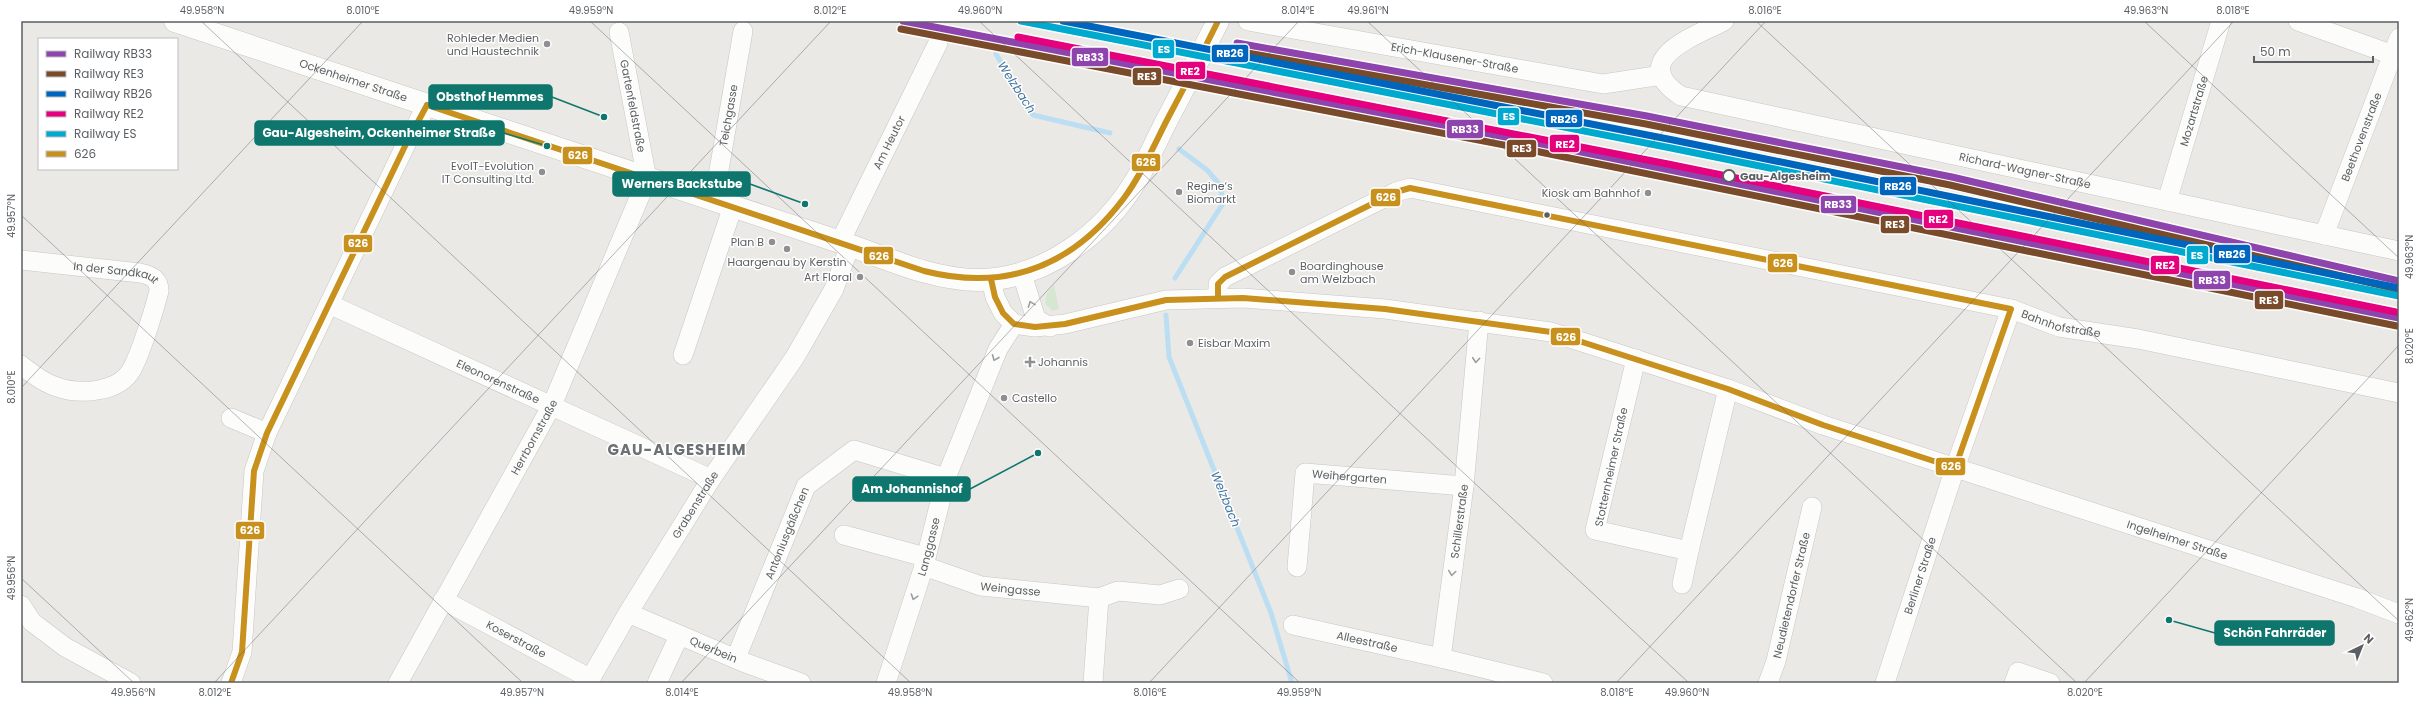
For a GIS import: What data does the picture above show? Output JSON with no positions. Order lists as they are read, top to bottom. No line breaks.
{"streets":{"main road":["Ockenheimer Straße"],"street":["Erich-Klausener-Straße","Gartenfeldstraße","Mozartstraße","Teichgasse","Beethovenstraße","Am Heutor","Richard-Wagner-Straße","In der Sandkaut","Bahnhofstraße","Eleonorenstraße","Herrbornstraße","Stotternheimer Straße","Weihergarten","Grabenstraße","Schillerstraße","Antoniusgäßchen","Ingelheimer Straße","Langgasse","Berliner Straße","Weingasse","Neudietendorfer Straße","Koserstraße","Alleestraße","Querbein"]},"crossings":[["Erich-Klausener-Straße","Richard-Wagner-Straße"],["Ockenheimer Straße","Gartenfeldstraße"],["Ockenheimer Straße","Teichgasse"],["Ockenheimer Straße","Am Heutor"],["Ockenheimer Straße","Herrbornstraße"],["Ockenheimer Straße","Grabenstraße"],["Gartenfeldstraße","Herrbornstraße"],["Mozartstraße","Richard-Wagner-Straße"],["Beethovenstraße","Richard-Wagner-Straße"],["Am Heutor","Grabenstraße"],["Bahnhofstraße","Ingelheimer Straße"],["Eleonorenstraße","Herrbornstraße"],["Eleonorenstraße","Grabenstraße"],["Herrbornstraße","Koserstraße"],["Stotternheimer Straße","Ingelheimer Straße"],["Weihergarten","Schillerstraße"],["Grabenstraße","Koserstraße"],["Grabenstraße","Querbein"],["Schillerstraße","Ingelheimer Straße"],["Schillerstraße","Alleestraße"],["Antoniusgäßchen","Langgasse"],["Antoniusgäßchen","Querbein"],["Ingelheimer Straße","Berliner Straße"],["Langgasse","Weingasse"]],"one_way":["Schillerstraße","Langgasse"],"districts":["GAU-ALGESHEIM"],"water":["Welzbach"],"places":{"other":["Rohleder Medien und Haustechnik","Obsthof Hemmes","Gau-Algesheim, Ockenheimer Straße","EvoIT-Evolution IT Consulting Ltd.","Gau-Algesheim","Regine‘s Biomarkt","Kiosk am Bahnhof","Werners Backstube","Plan B","Haargenau by Kerstin","Boardinghouse am Welzbach","Art Floral","Eisbar Maxim","Castello","Am Johannishof","Schön Fahrräder"],"health":["Johannis"]},"lines":["rail line RB33","rail line RB26","rail line ES","transit line 626","rail line RE3","rail line RE2"],"legend":["Railway RB33","Railway RE3","Railway RB26","Railway RE2","Railway ES","626"],"scale_bar":"50 m","north":"top right","coordinates":["49.958°N","8.010°E","49.959°N","8.012°E","49.960°N","8.014°E","49.961°N","8.016°E","49.963°N","8.018°E","49.957°N","8.020°E","49.956°N","49.962°N"]}
